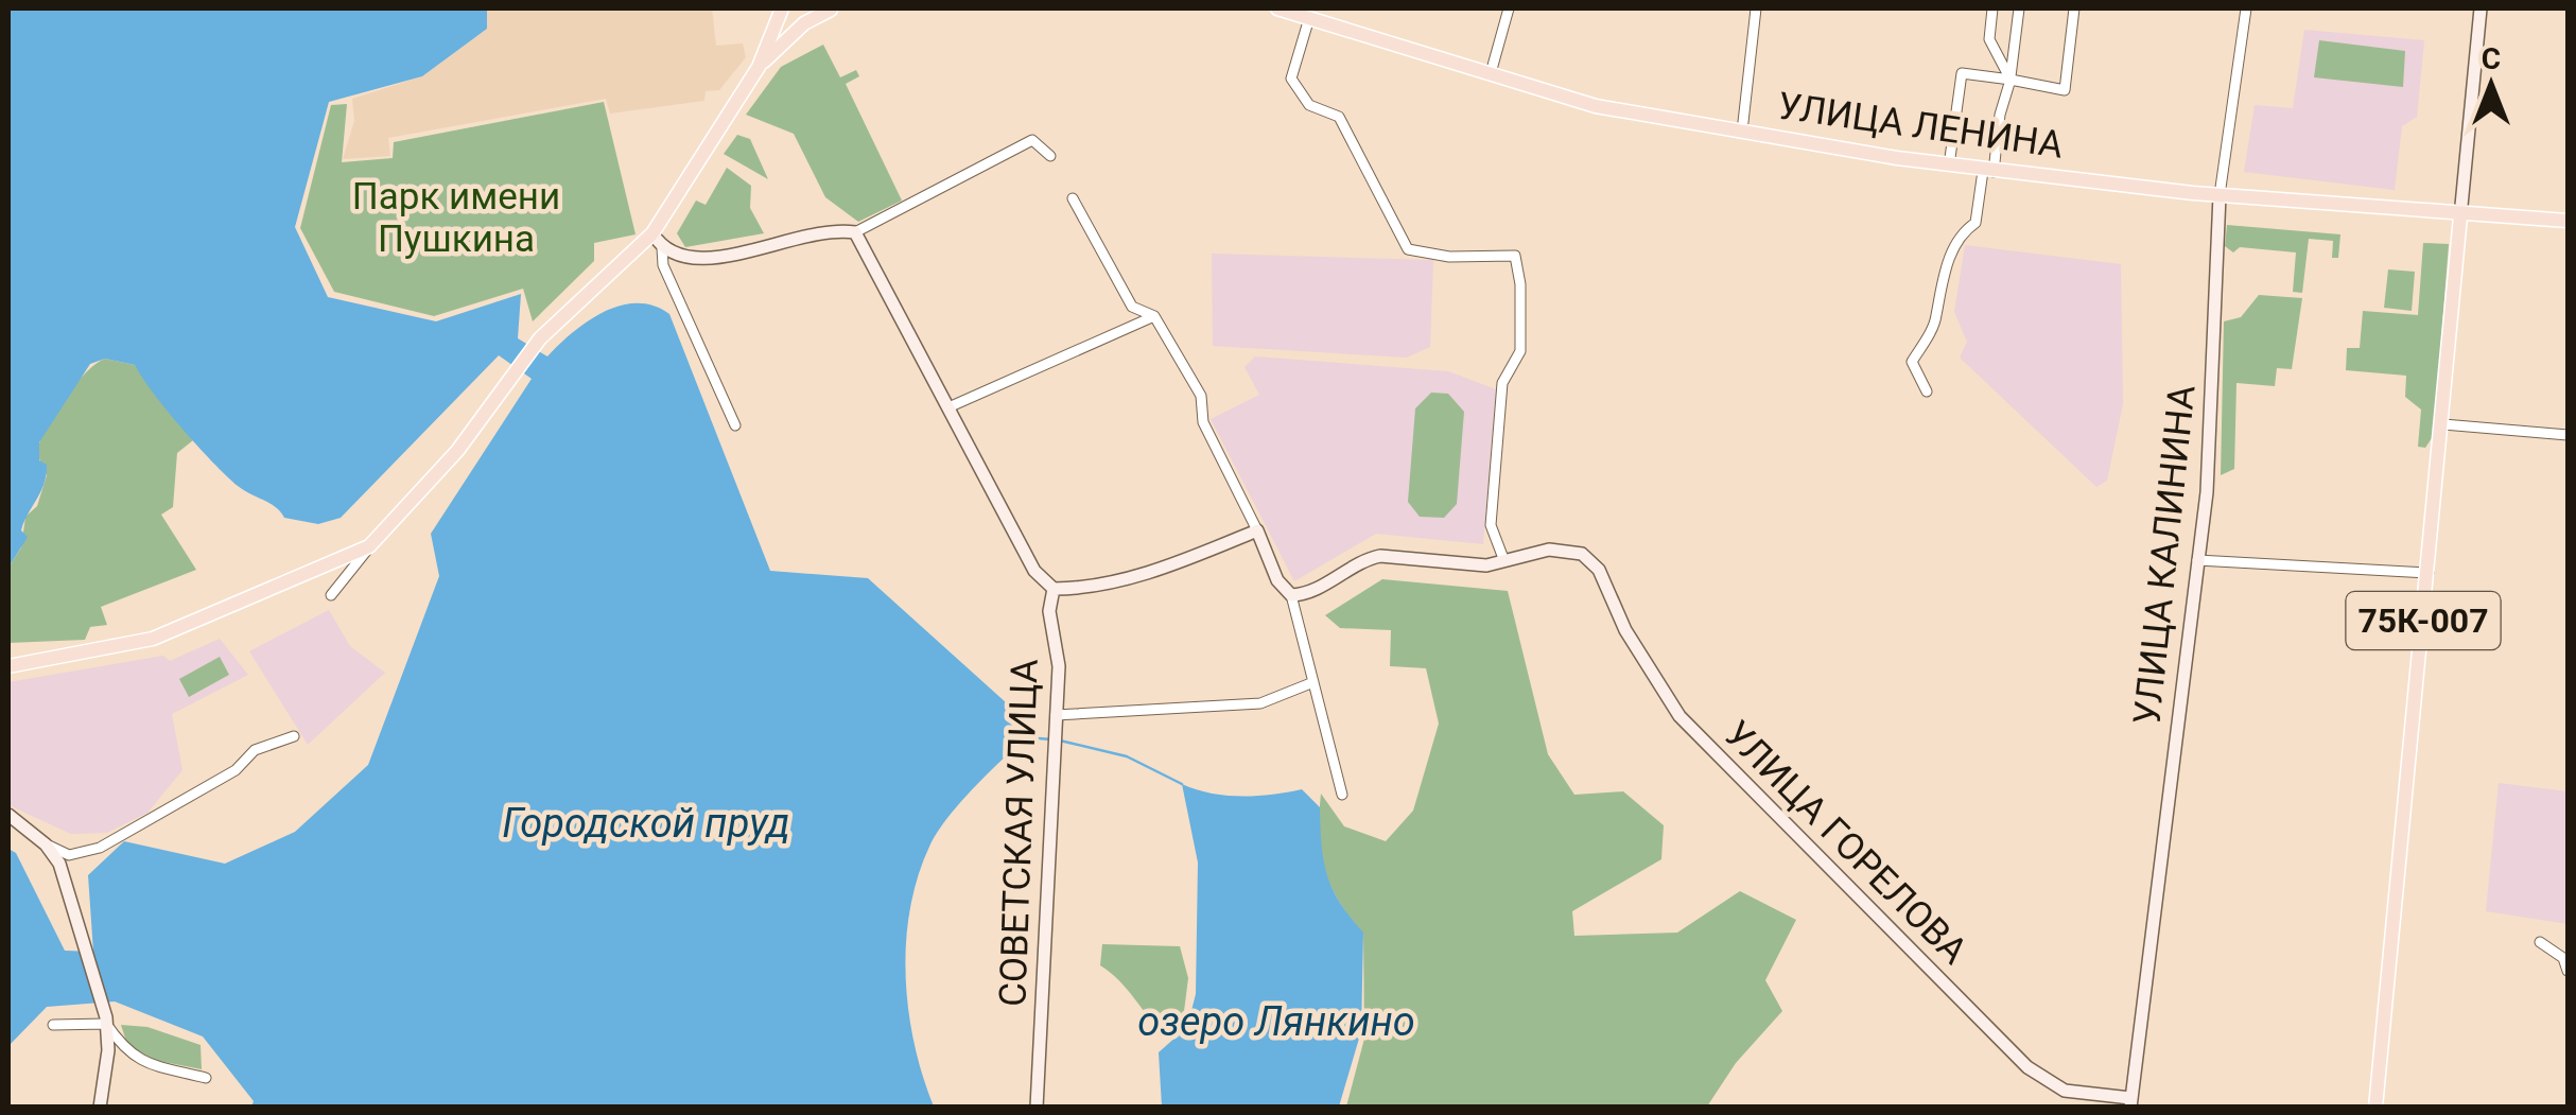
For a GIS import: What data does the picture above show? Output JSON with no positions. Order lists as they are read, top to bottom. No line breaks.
{"streets":{"main road":["УЛИЦА ЛЕНИНА","75К-007"],"street":["УЛИЦА КАЛИНИНА","СОВЕТСКАЯ УЛИЦА","УЛИЦА ГОРЕЛОВА"]},"crossings":[["УЛИЦА ЛЕНИНА","УЛИЦА КАЛИНИНА"],["УЛИЦА ЛЕНИНА","75К-007"],["УЛИЦА КАЛИНИНА","УЛИЦА ГОРЕЛОВА"]],"water":["Городской пруд","озеро Лянкино"],"parks":["Парк имени Пушкина"],"north":"top"}
